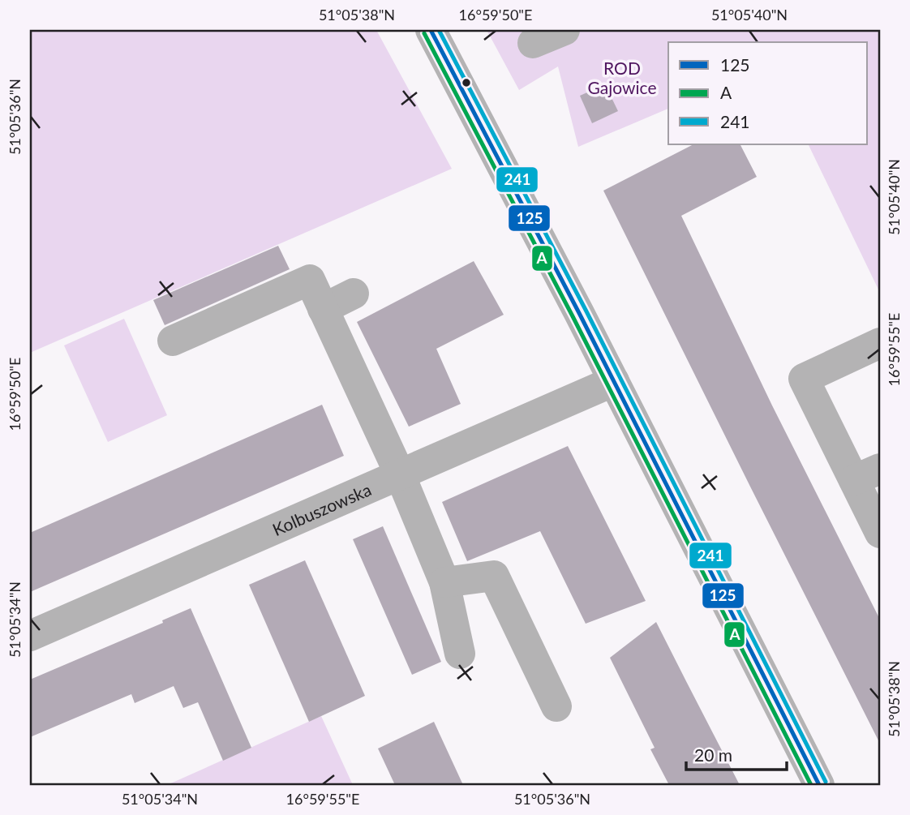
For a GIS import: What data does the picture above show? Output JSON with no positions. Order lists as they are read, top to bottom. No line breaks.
{"streets":{"street":["Kolbuszowska"]},"parks":["ROD Gajowice"],"lines":["transit line 125","transit line 241","transit line A"],"legend":["125","A","241"],"scale_bar":"20 m","coordinates":["51°05'38\"N","16°59'50\"E","51°05'40\"N","51°05'36\"N","16°59'55\"E","51°05'34\"N"]}
